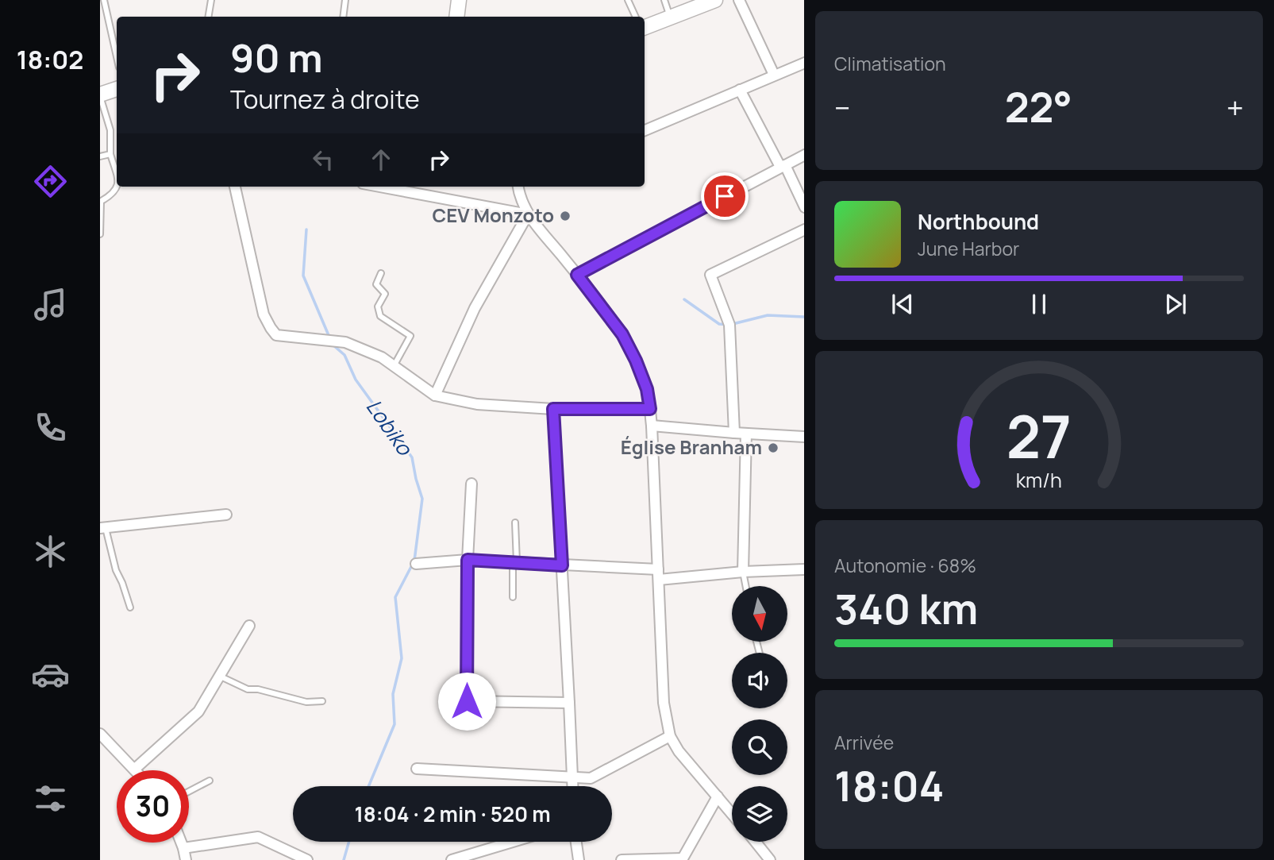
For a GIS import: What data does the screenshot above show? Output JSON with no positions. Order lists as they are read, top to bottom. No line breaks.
{"water":["Lobiko"],"places":["CEV Monzoto","Église Branham"],"north":"bottom","page":{"tabs":"18:02","tile":["Climatisation",["Autonomie · 68%","340 km"],["Arrivée","18:04"]],"turn":["90 m","Tournez à droite"],"heat":["−","22°","+"],"song":["Northbound","June Harbor"],"limit":"30","trip":"18:04 · 2 min · 520 m","gauge":["27","km/h"]}}
